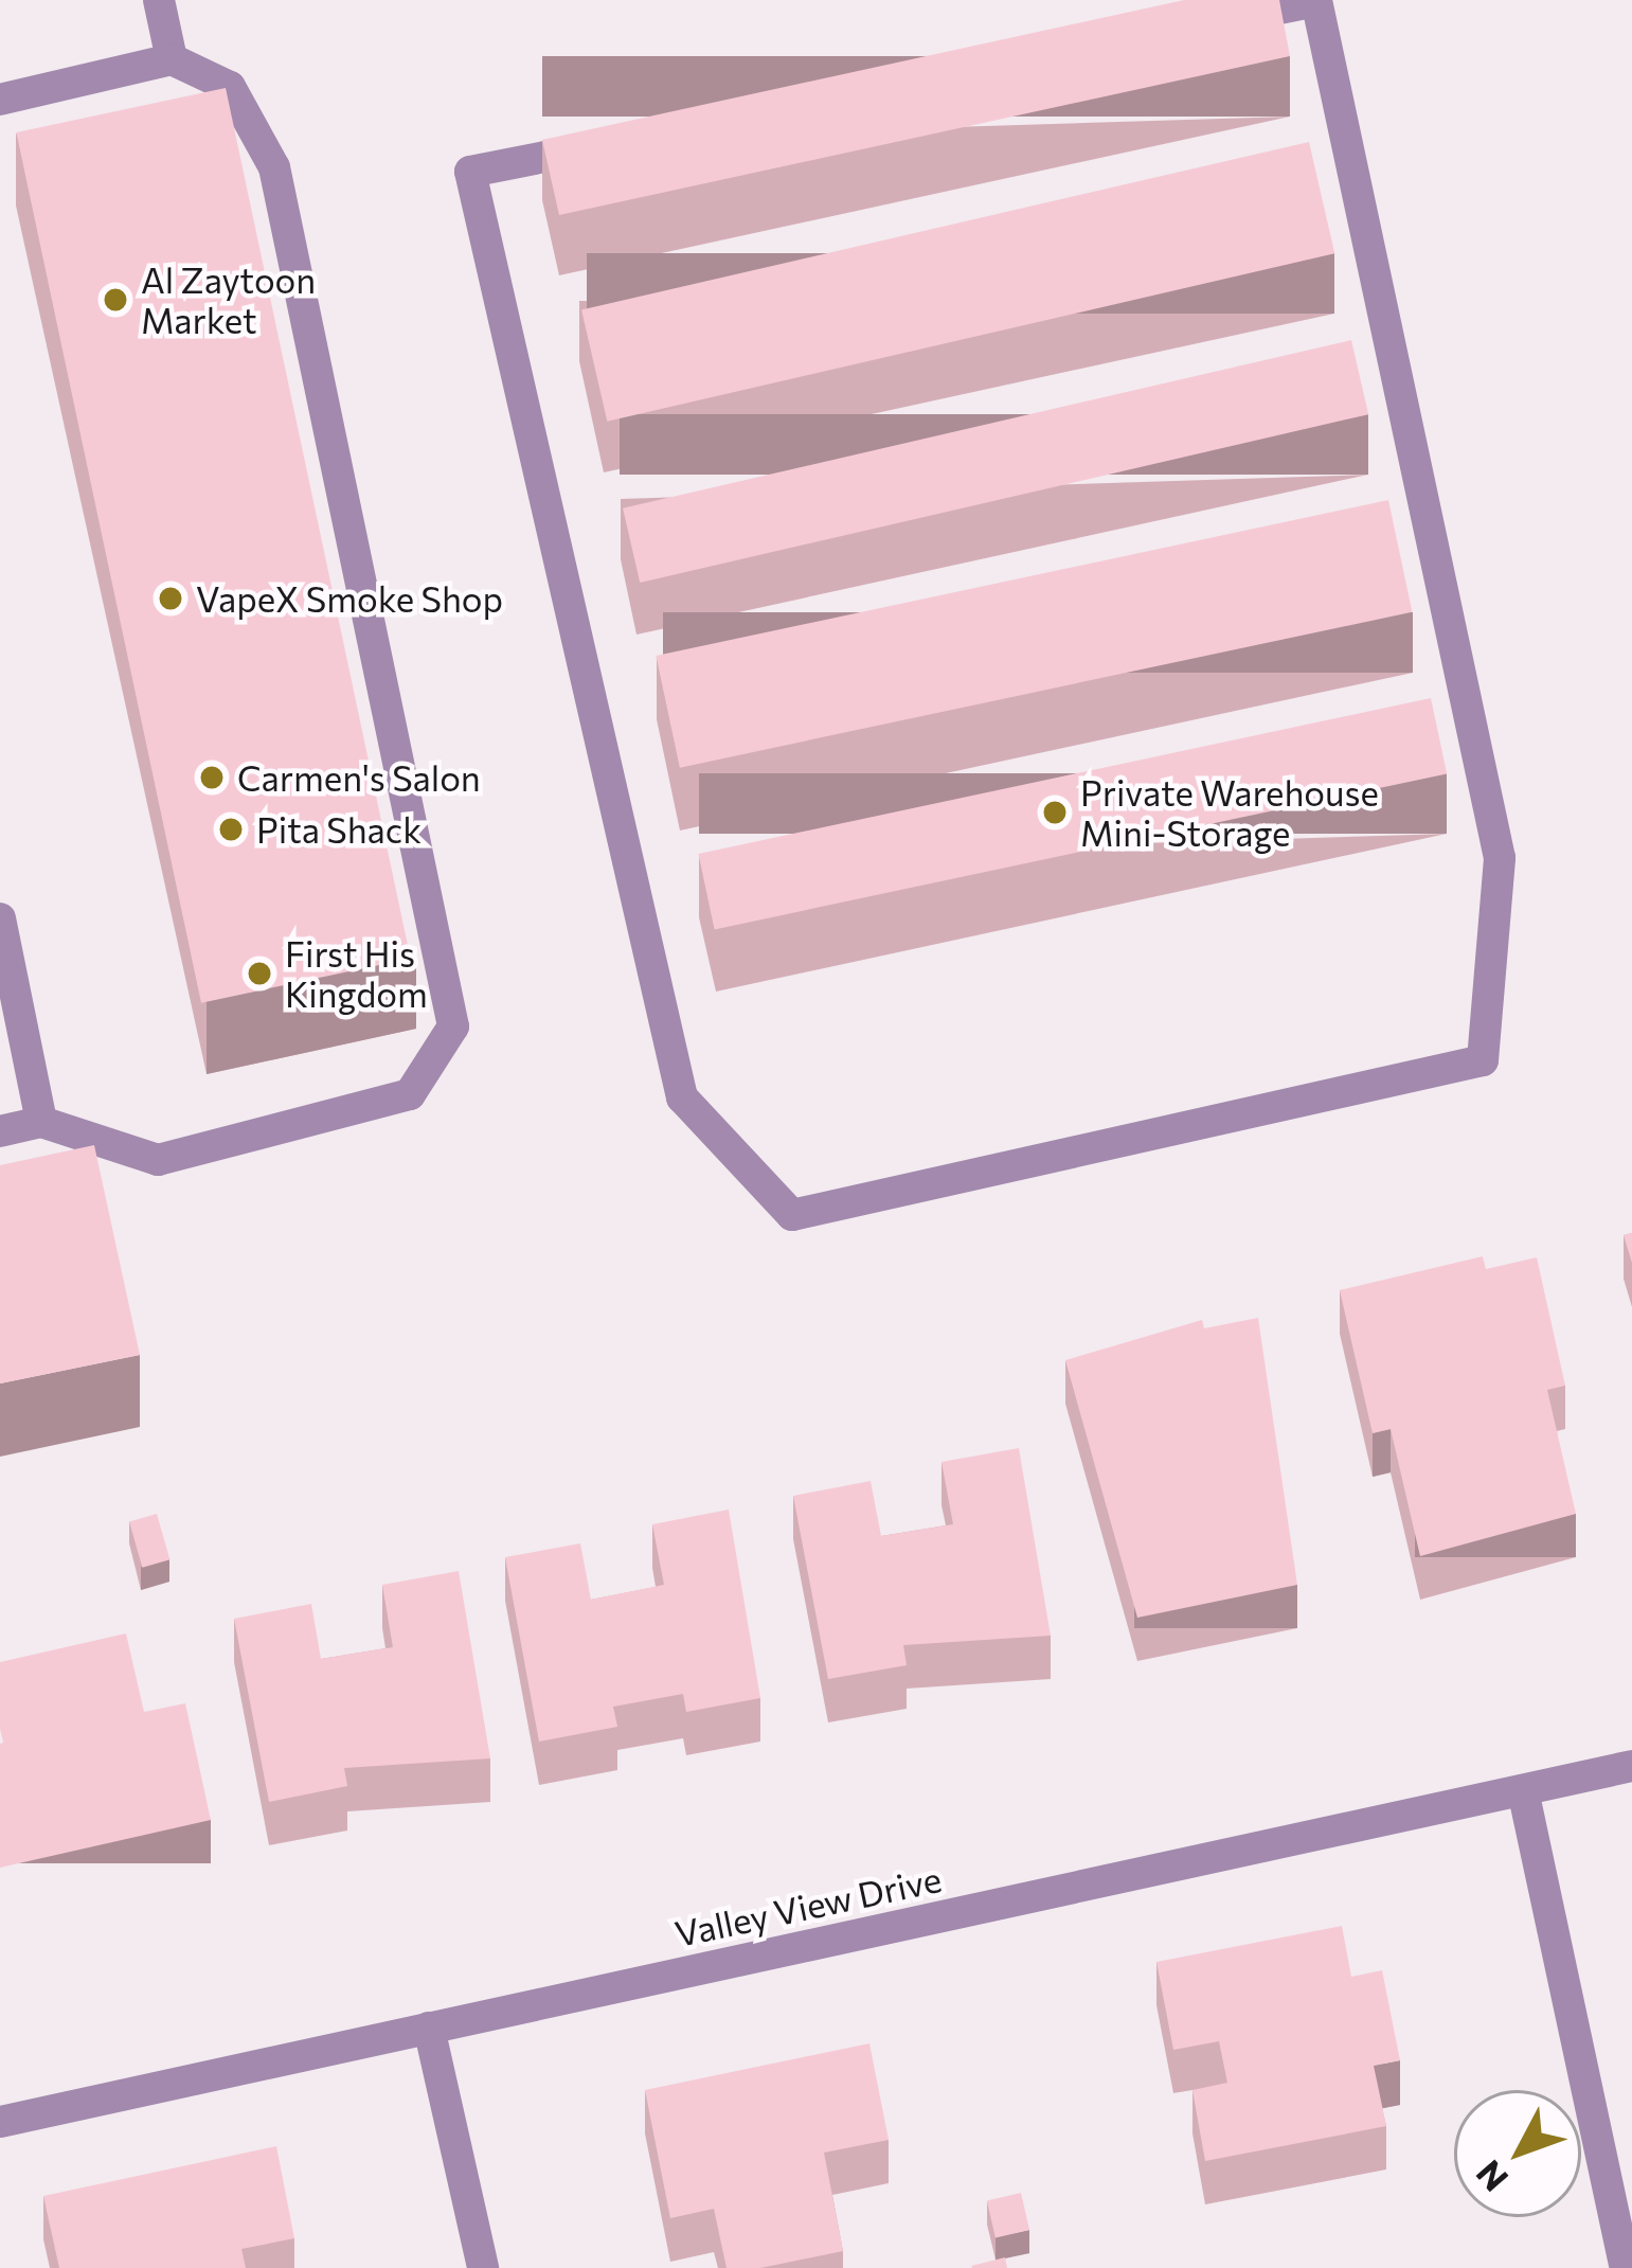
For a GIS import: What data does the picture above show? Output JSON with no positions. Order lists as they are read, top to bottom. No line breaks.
{"streets":{"street":["Valley View Drive"]},"places":["Al Zaytoon Market","VapeX Smoke Shop","Carmen's Salon","Private Warehouse Mini-Storage","Pita Shack","First His Kingdom"],"north":"bottom left"}
